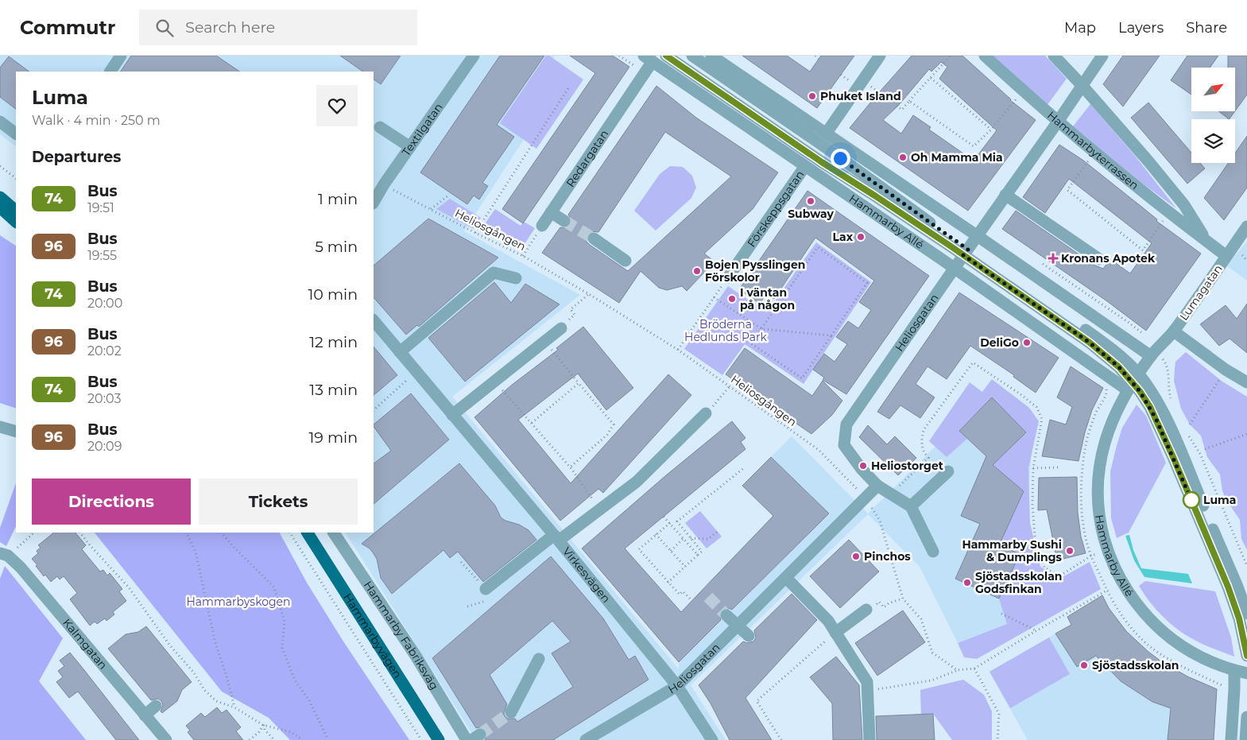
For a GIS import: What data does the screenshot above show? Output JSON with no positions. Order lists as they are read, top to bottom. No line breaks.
{"streets":{"main road":["Hammarbyvägen"],"street":["Textilgatan","Hammarbyterrassen","Redargatan","Förskeppsgatan","Hammarby Allé","Lumagatan","Heliosgatan","Virkesvägen","Hammarby Fabriksväg","Kalmgatan"],"path":["Heliosgången"]},"crossings":[["Textilgatan","Heliosgången"],["Hammarbyterrassen","Lumagatan"],["Hammarbyterrassen","Heliosgatan"],["Redargatan","Hammarby Allé"],["Förskeppsgatan","Hammarby Allé"],["Hammarby Allé","Lumagatan"],["Hammarby Allé","Heliosgatan"],["Heliosgången","Heliosgatan"],["Heliosgatan","Virkesvägen"]],"parks":["Bröderna Hedlunds Park","Hammarbyskogen"],"places":{"other":["Phuket Island","Oh Mamma Mia","Subway","Lax","Bojen Pysslingen Förskolor","I väntan på någon","DeliGo","Heliostorget","Luma","Hammarby Sushi & Dumplings","Pinchos","Sjöstadsskolan Godsfinkan","Sjöstadsskolan"],"health":["Kronans Apotek"]},"lines":["bus line 74"],"north":"top right","page":{"header":"Commutr","search":"Search here","nav":["Map","Layers","Share"],"heading":[["Luma","Walk · 4 min · 250 m"],"Departures"],"list":[{"mark":"74","name":"Bus","note":"19:51","value":"1 min"},{"mark":"96","name":"Bus","note":"19:55","value":"5 min"},{"mark":"74","name":"Bus","note":"20:00","value":"10 min"},{"mark":"96","name":"Bus","note":"20:02","value":"12 min"},{"mark":"74","name":"Bus","note":"20:03","value":"13 min"},{"mark":"96","name":"Bus","note":"20:09","value":"19 min"}],"buttons":["Directions","Tickets"]}}
